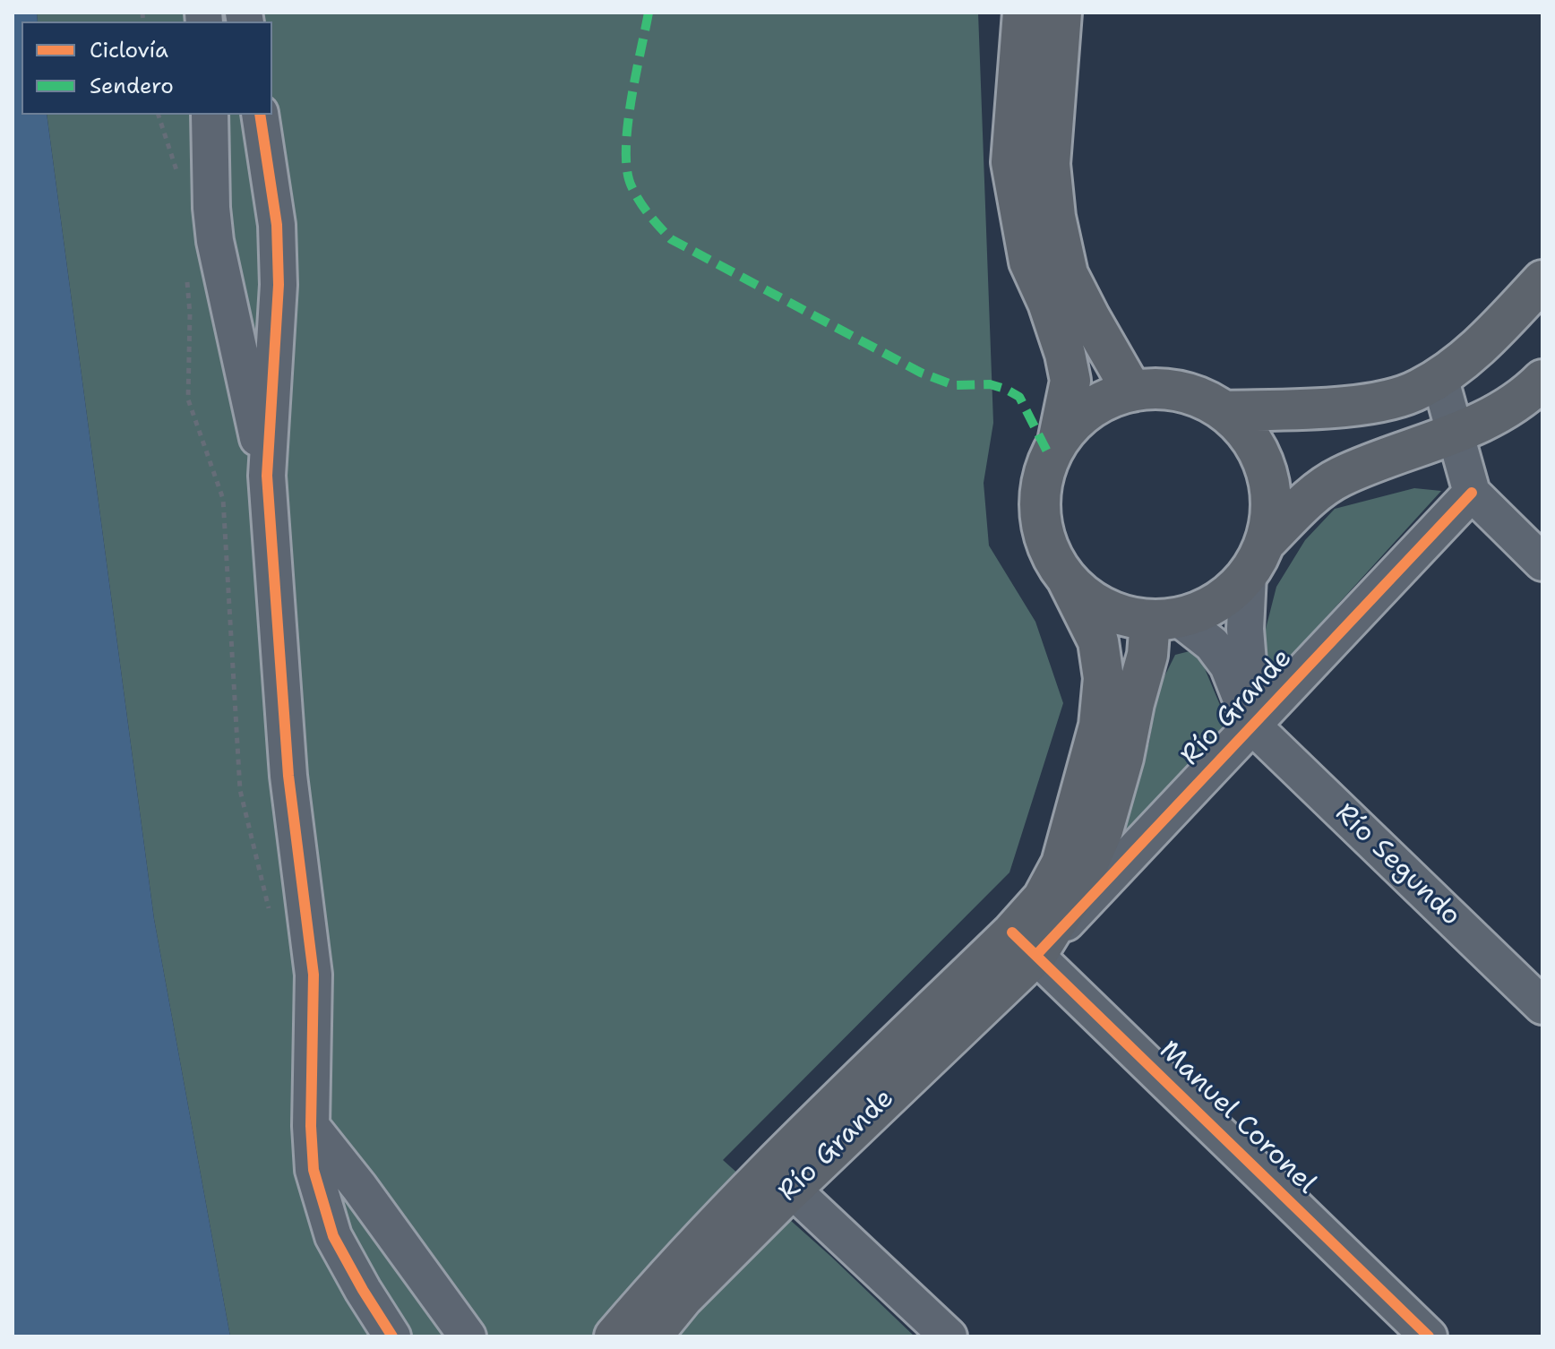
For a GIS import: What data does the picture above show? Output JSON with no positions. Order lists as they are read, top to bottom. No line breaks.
{"streets":{"main road":["Río Grande"],"street":["Río Segundo","Manuel Coronel"]},"crossings":[["Río Grande","Río Segundo"],["Río Grande","Manuel Coronel"]],"legend":["Ciclovía","Sendero"]}
